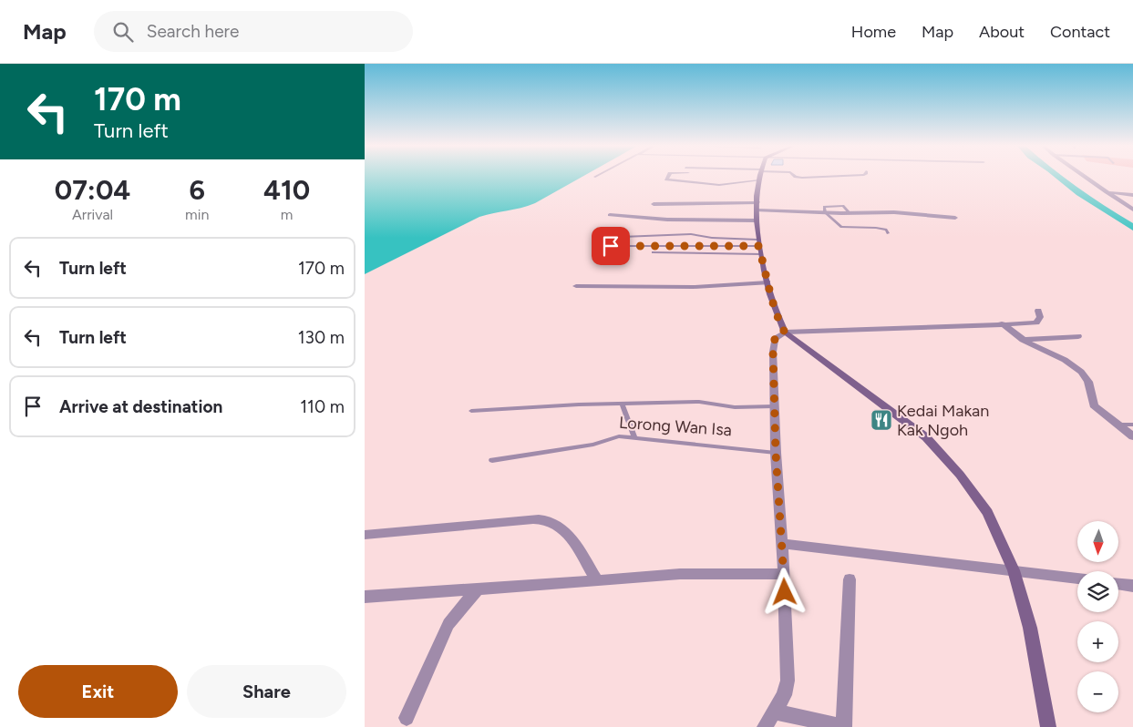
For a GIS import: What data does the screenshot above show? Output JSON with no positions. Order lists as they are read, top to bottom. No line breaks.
{"streets":{"lane":["Lorong Wan Isa"]},"places":{"restaurant":["Kedai Makan Kak Ngoh"]},"north":"bottom","page":{"header":"Map","search":"Search here","nav":["Home","Map","About","Contact"],"turn":["170 m","Turn left"],"eta":["07:04","Arrival","6","min","410","m"],"list":[{"name":"Turn left","value":"170 m"},{"name":"Turn left","value":"130 m"},{"name":"Arrive at destination","value":"110 m"}],"map_buttons":["+","−"],"buttons":["Exit","Share"]}}
